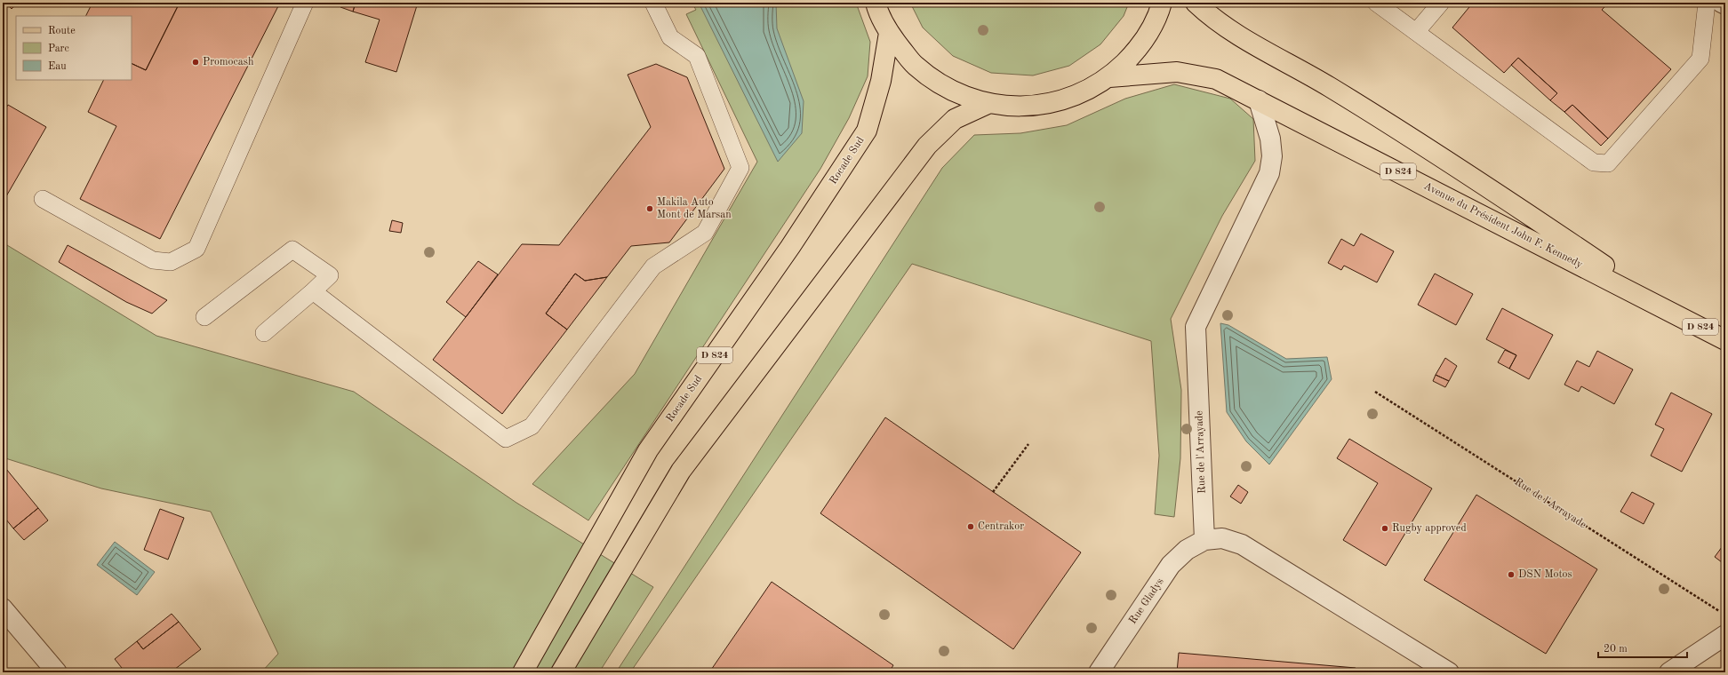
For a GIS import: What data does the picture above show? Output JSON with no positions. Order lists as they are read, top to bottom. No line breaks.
{"streets":{"main road":["Rocade Sud","D 824","Avenue du Président John F. Kennedy"],"street":["Rue de l'Arrayade","Rue Gladys"]},"crossings":[["Avenue du Président John F. Kennedy","Rue de l'Arrayade"],["Rue de l'Arrayade","Rue Gladys"]],"places":["Promocash","Makila Auto Mont de Marsan","Centrakor","Rugby approved","DSN Motos"],"legend":["Route","Parc","Eau"],"scale_bar":"20 m"}
